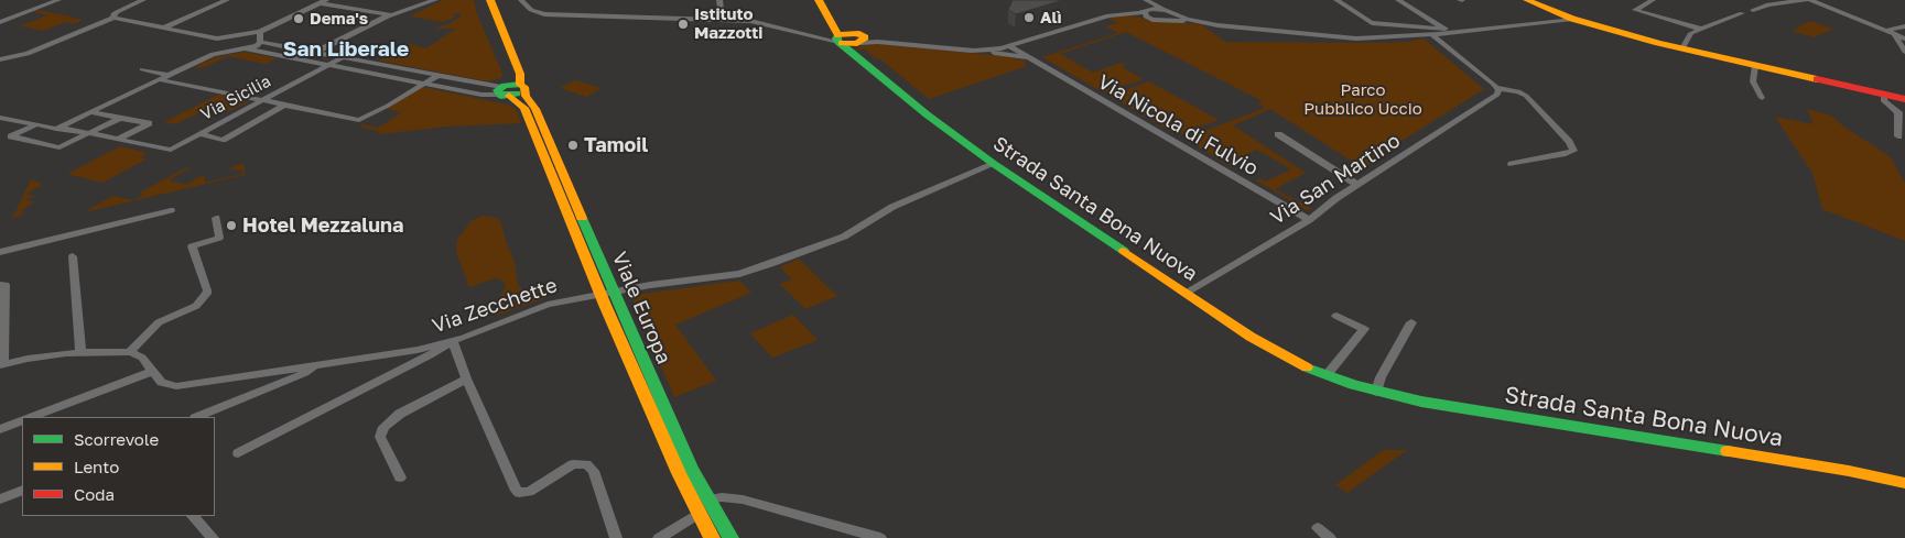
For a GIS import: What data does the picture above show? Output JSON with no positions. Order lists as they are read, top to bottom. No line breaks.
{"streets":{"street":["Via Sicilia","Via Nicola di Fulvio","Via San Martino","Strada Santa Bona Nuova","Via Zecchette","Viale Europa"]},"crossings":[["Via Nicola di Fulvio","Via San Martino"],["Via Nicola di Fulvio","Strada Santa Bona Nuova"],["Via San Martino","Strada Santa Bona Nuova"],["Strada Santa Bona Nuova","Via Zecchette"],["Via Zecchette","Viale Europa"]],"districts":["San Liberale"],"parks":["Parco Pubblico Uccio"],"places":["Alì","Dema's","Istituto Mazzotti","Tamoil","Hotel Mezzaluna"],"legend":["Scorrevole","Lento","Coda"]}
